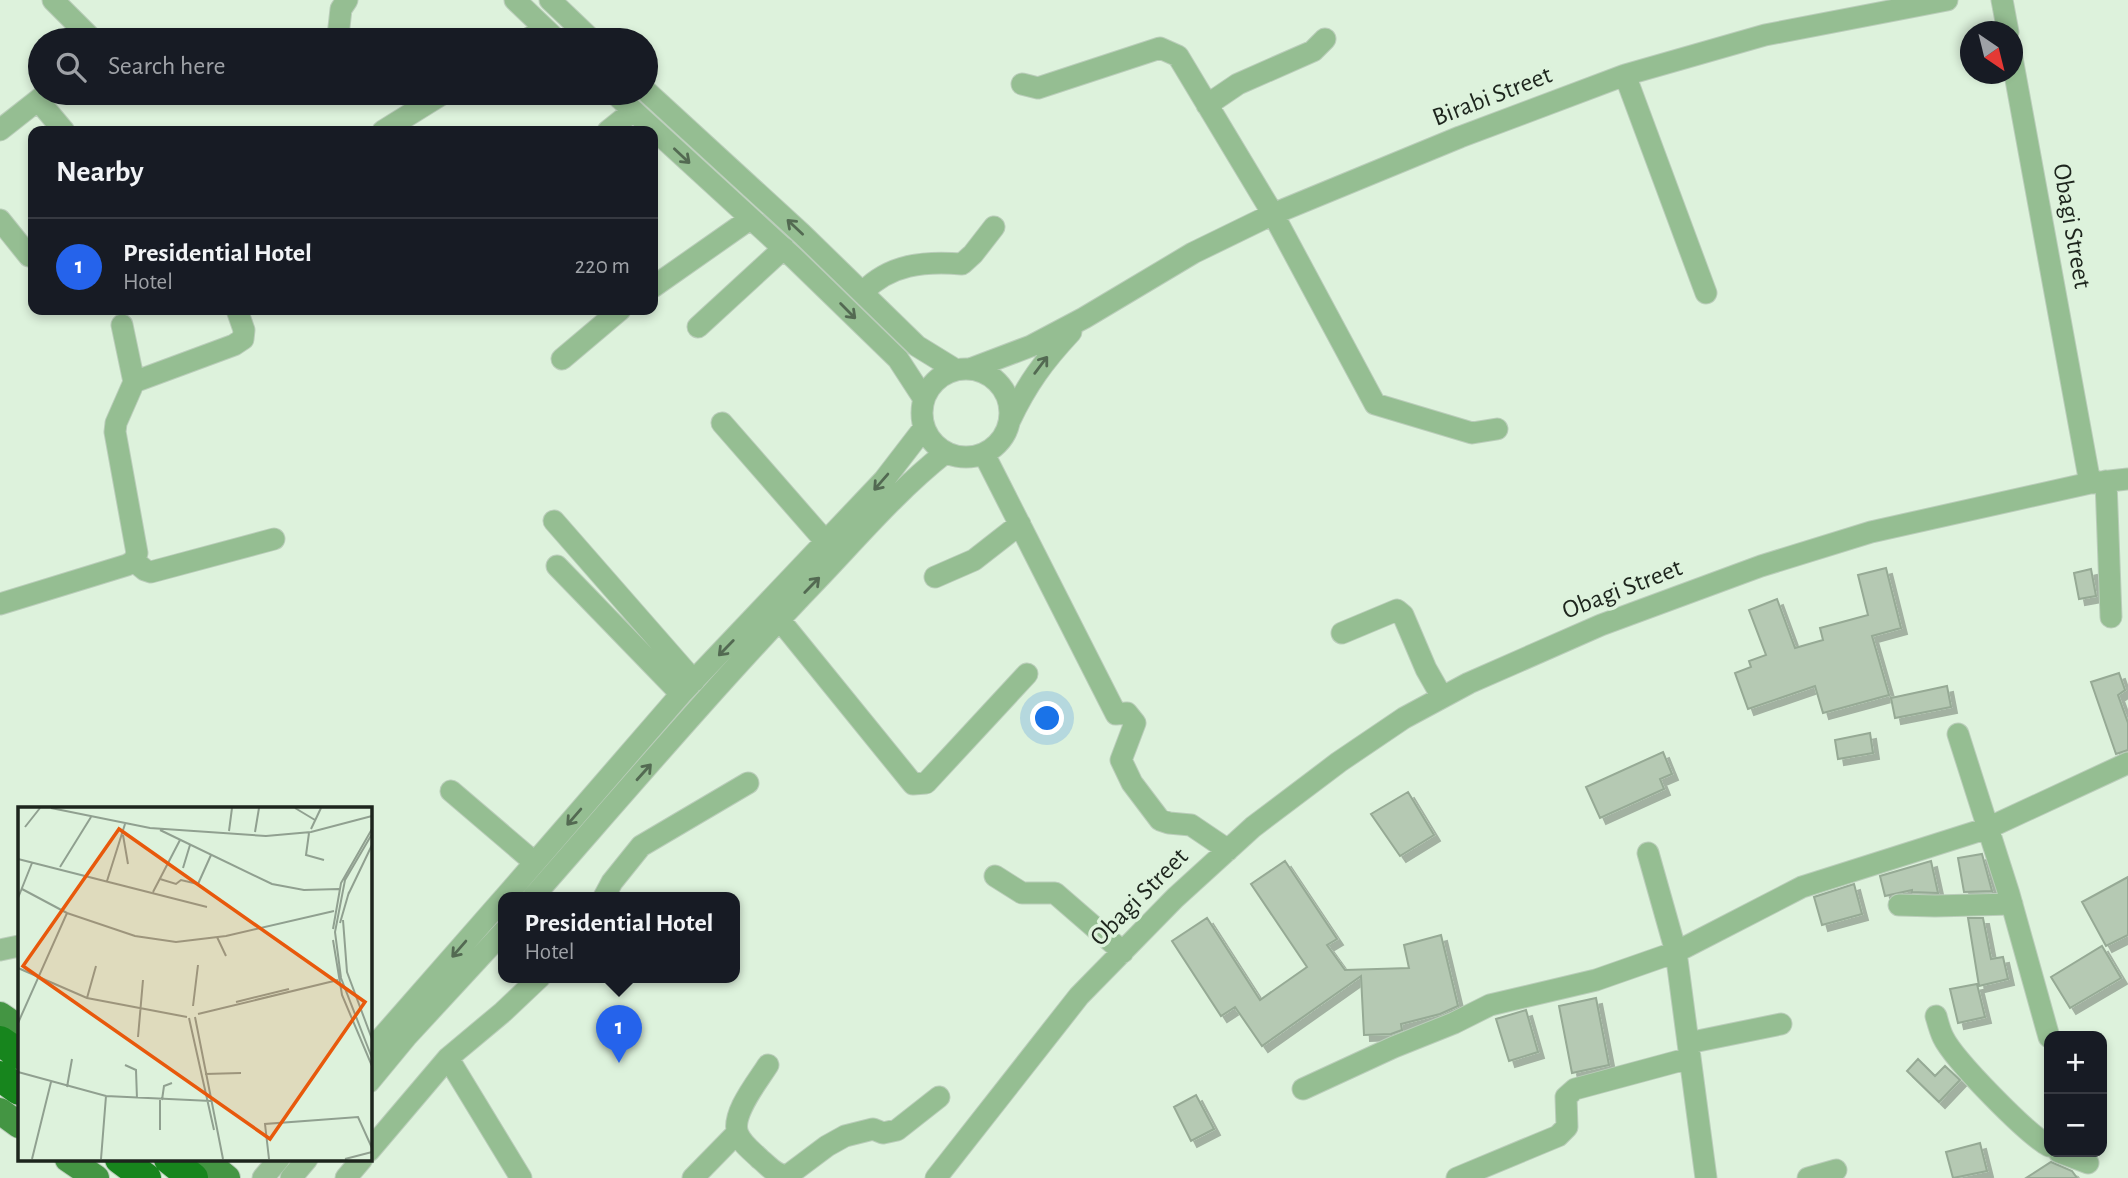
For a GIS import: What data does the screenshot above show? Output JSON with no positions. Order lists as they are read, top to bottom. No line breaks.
{"streets":{"street":["Birabi Street","Obagi Street"]},"north":"bottom right","page":{"search":"Search here","heading":"Nearby","list":[{"mark":"1","name":"Presidential Hotel","note":"Hotel","value":"220 m"}],"popup":["Presidential Hotel","Hotel"],"pins":"1","map_buttons":["+","−"]}}
